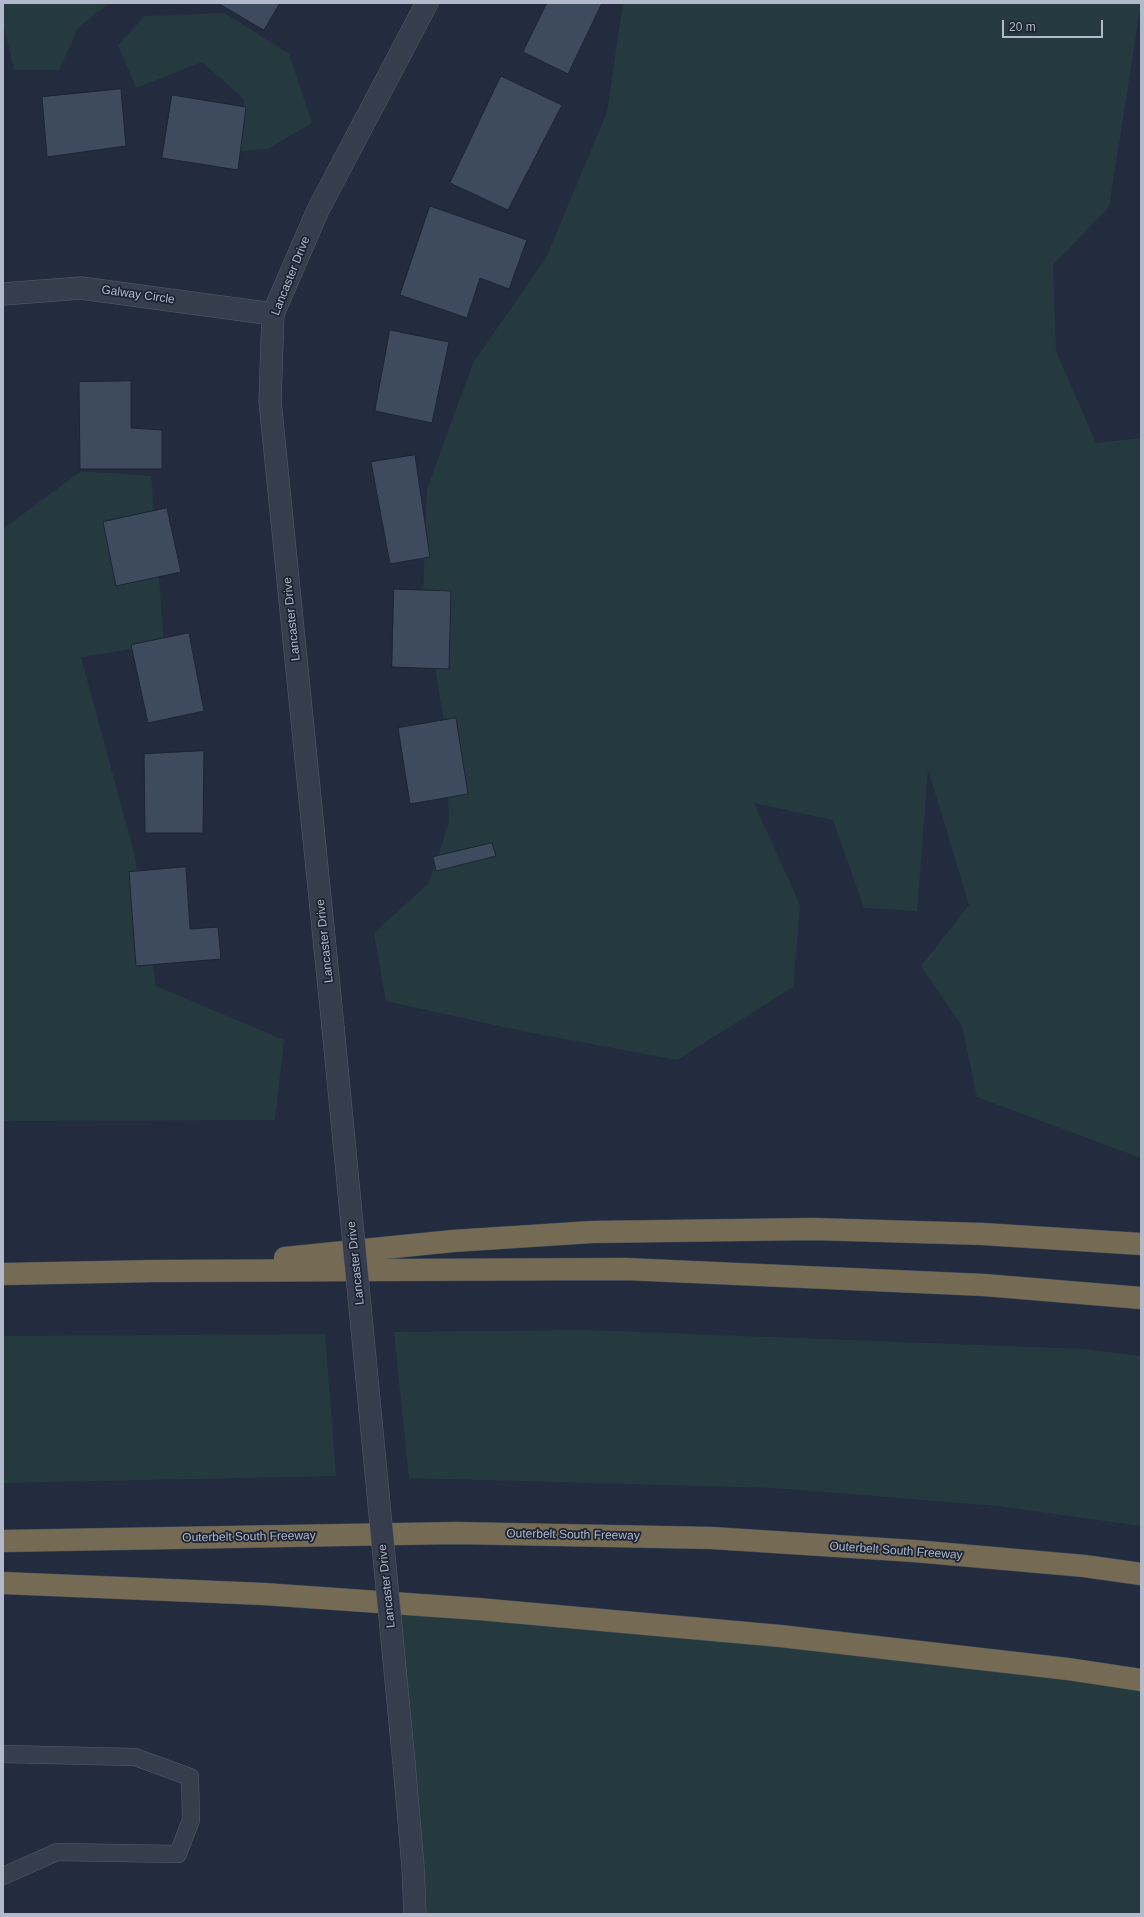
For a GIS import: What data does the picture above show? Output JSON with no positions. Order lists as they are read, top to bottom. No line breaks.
{"streets":{"highway":["Outerbelt South Freeway"],"street":["Lancaster Drive","Galway Circle"]},"crossings":[["Lancaster Drive","Galway Circle"]],"scale_bar":"20 m"}
